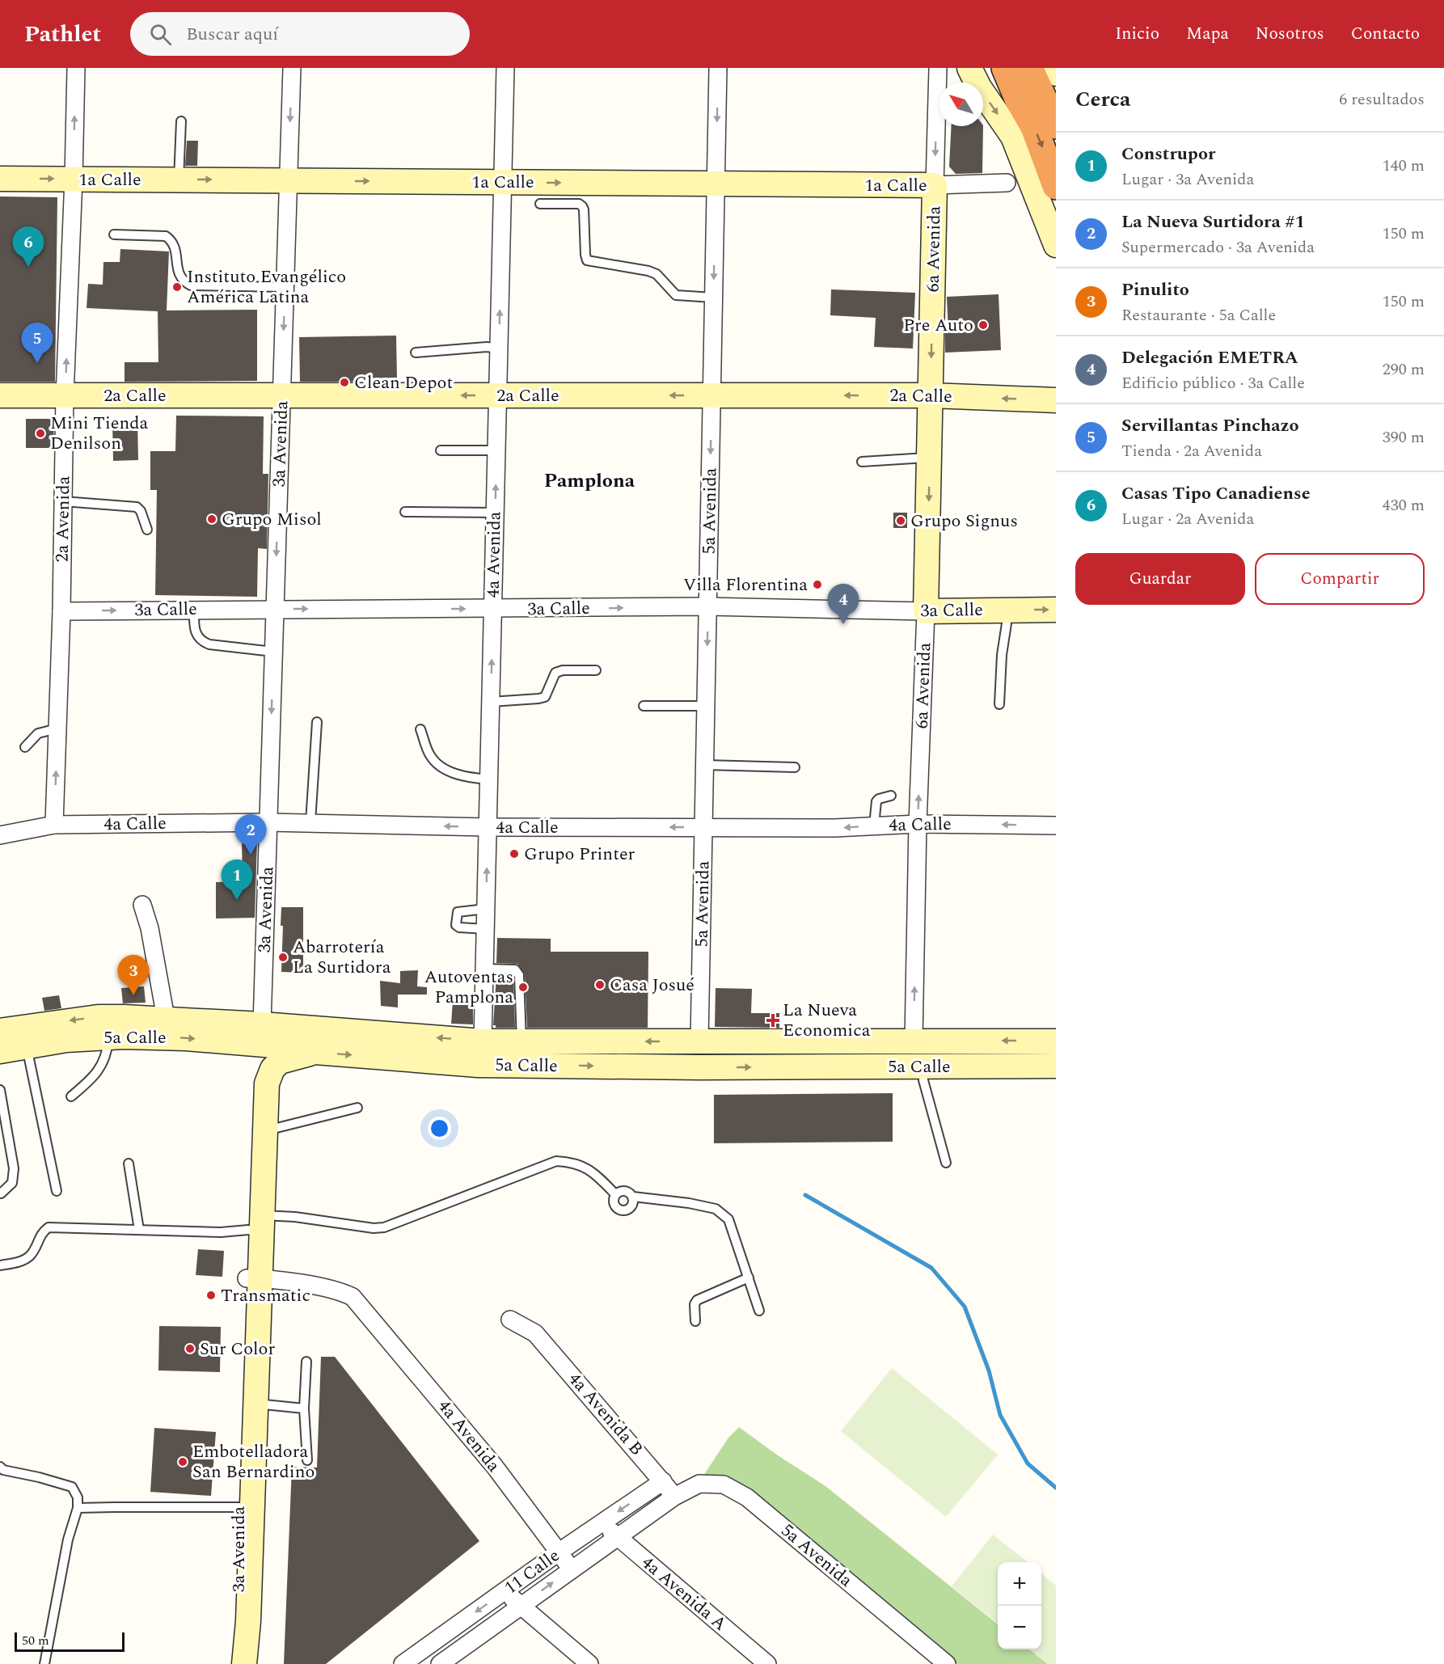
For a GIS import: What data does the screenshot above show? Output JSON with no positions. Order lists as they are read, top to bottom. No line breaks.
{"streets":{"street":["1a Calle","6a Avenida","2a Calle","3a Avenida","5a Avenida","2a Avenida","4a Avenida","3a Calle","4a Calle","5a Calle","4a Avenida B","11 Calle","4a Avenida A"]},"crossings":[["1a Calle","6a Avenida"],["1a Calle","3a Avenida"],["1a Calle","5a Avenida"],["1a Calle","2a Avenida"],["1a Calle","4a Avenida"],["6a Avenida","2a Calle"],["6a Avenida","3a Calle"],["6a Avenida","4a Calle"],["6a Avenida","5a Calle"],["2a Calle","3a Avenida"],["2a Calle","5a Avenida"],["2a Calle","2a Avenida"],["2a Calle","4a Avenida"],["3a Avenida","4a Avenida"],["3a Avenida","3a Calle"],["3a Avenida","4a Calle"],["3a Avenida","5a Calle"],["5a Avenida","3a Calle"],["5a Avenida","4a Calle"],["5a Avenida","5a Calle"],["5a Avenida","4a Avenida B"],["5a Avenida","11 Calle"],["2a Avenida","3a Calle"],["2a Avenida","4a Calle"],["4a Avenida","3a Calle"],["4a Avenida","4a Calle"],["4a Avenida","5a Calle"],["4a Avenida","11 Calle"],["4a Avenida B","11 Calle"],["11 Calle","4a Avenida A"]],"one_way":["1a Calle","2a Calle","5a Avenida","2a Avenida","3a Calle","4a Calle"],"districts":["Pamplona"],"places":{"other":["Instituto Evangélico América Latina","Pre Auto","Clean Depot","Mini Tienda Denilson","Grupo Misol","Grupo Signus","Villa Florentina","Grupo Printer","Abarrotería La Surtidora","Casa Josué","Autoventas Pamplona","Transmatic","Sur Color","Embotelladora San Bernardino"],"health":["La Nueva Economica"]},"scale_bar":"50 m","north":"top left","page":{"header":"Pathlet","search":"Buscar aquí","nav":["Inicio","Mapa","Nosotros","Contacto"],"heading":["Cerca","6 resultados"],"list":[{"mark":"1","name":"Construpor","note":"Lugar · 3a Avenida","value":"140 m"},{"mark":"2","name":"La Nueva Surtidora #1","note":"Supermercado · 3a Avenida","value":"150 m"},{"mark":"3","name":"Pinulito","note":"Restaurante · 5a Calle","value":"150 m"},{"mark":"4","name":"Delegación EMETRA","note":"Edificio público · 3a Calle","value":"290 m"},{"mark":"5","name":"Servillantas Pinchazo","note":"Tienda · 2a Avenida","value":"390 m"},{"mark":"6","name":"Casas Tipo Canadiense","note":"Lugar · 2a Avenida","value":"430 m"}],"pins":["6","5","4","2","1","3"],"buttons":["Guardar","Compartir"],"map_buttons":["+","−"],"scale":"50 m"}}
